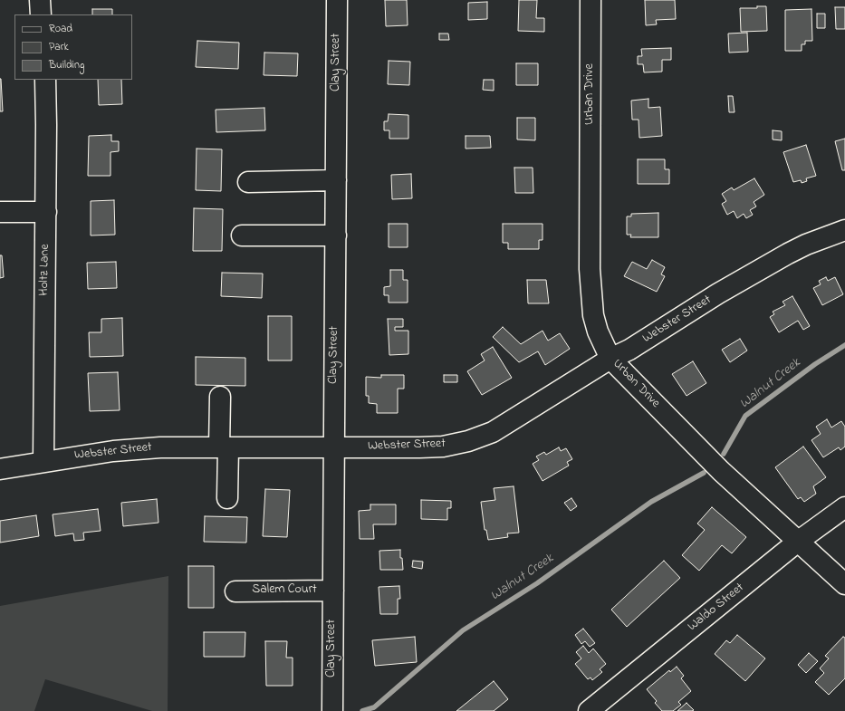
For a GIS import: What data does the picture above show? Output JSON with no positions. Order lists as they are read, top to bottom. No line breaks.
{"streets":{"street":["Clay Street","Urban Drive","Holtz Lane","Webster Street","Salem Court","Waldo Street"]},"crossings":[["Clay Street","Webster Street"],["Clay Street","Salem Court"],["Urban Drive","Webster Street"],["Urban Drive","Waldo Street"],["Holtz Lane","Webster Street"]],"water":["Walnut Creek"],"legend":["Road","Park","Building"]}
